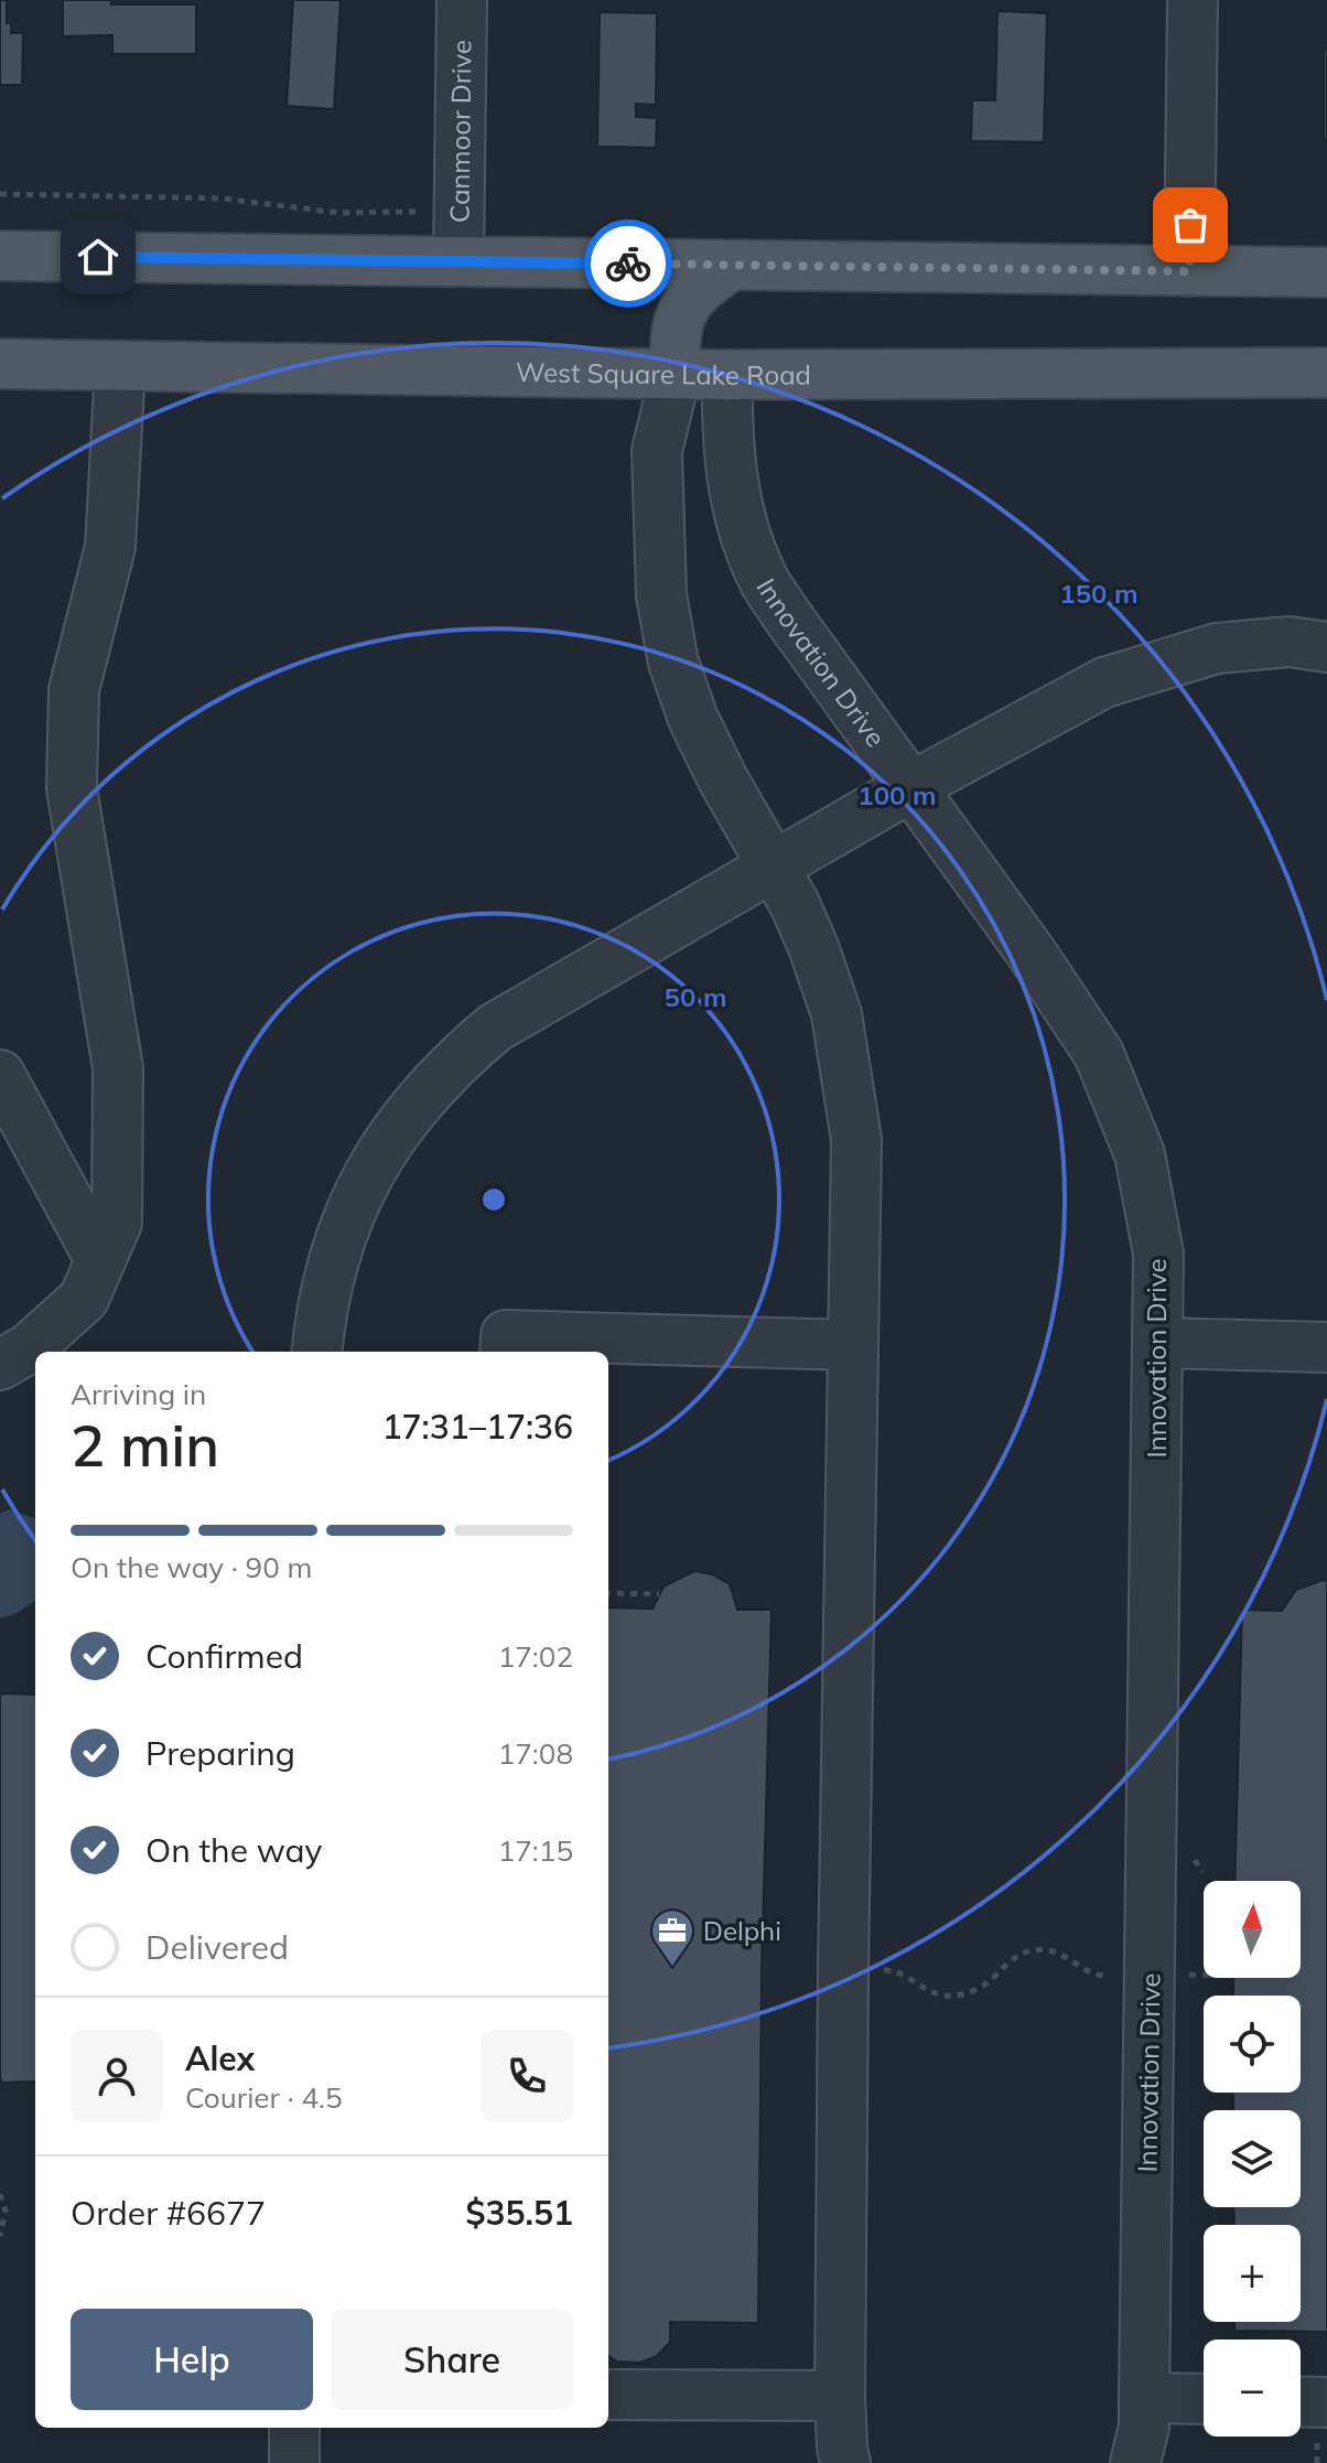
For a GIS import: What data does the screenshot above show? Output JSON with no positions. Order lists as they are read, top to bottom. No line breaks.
{"streets":{"main road":["West Square Lake Road"],"street":["Canmoor Drive","Innovation Drive"]},"crossings":[["West Square Lake Road","Innovation Drive"]],"places":{"office":["Delphi"]},"north":"top","page":{"heading":["2 min","Arriving in","17:31–17:36"],"panel":["Alex","Courier · 4.5","Order #6677","$35.51"],"bar":"On the way · 90 m","list":[["Confirmed","17:02"],["Preparing","17:08"],["On the way","17:15"],"Delivered"],"map_buttons":["+","−"],"buttons":["Help","Share"]},"rings":["150 m","100 m","50 m"]}
